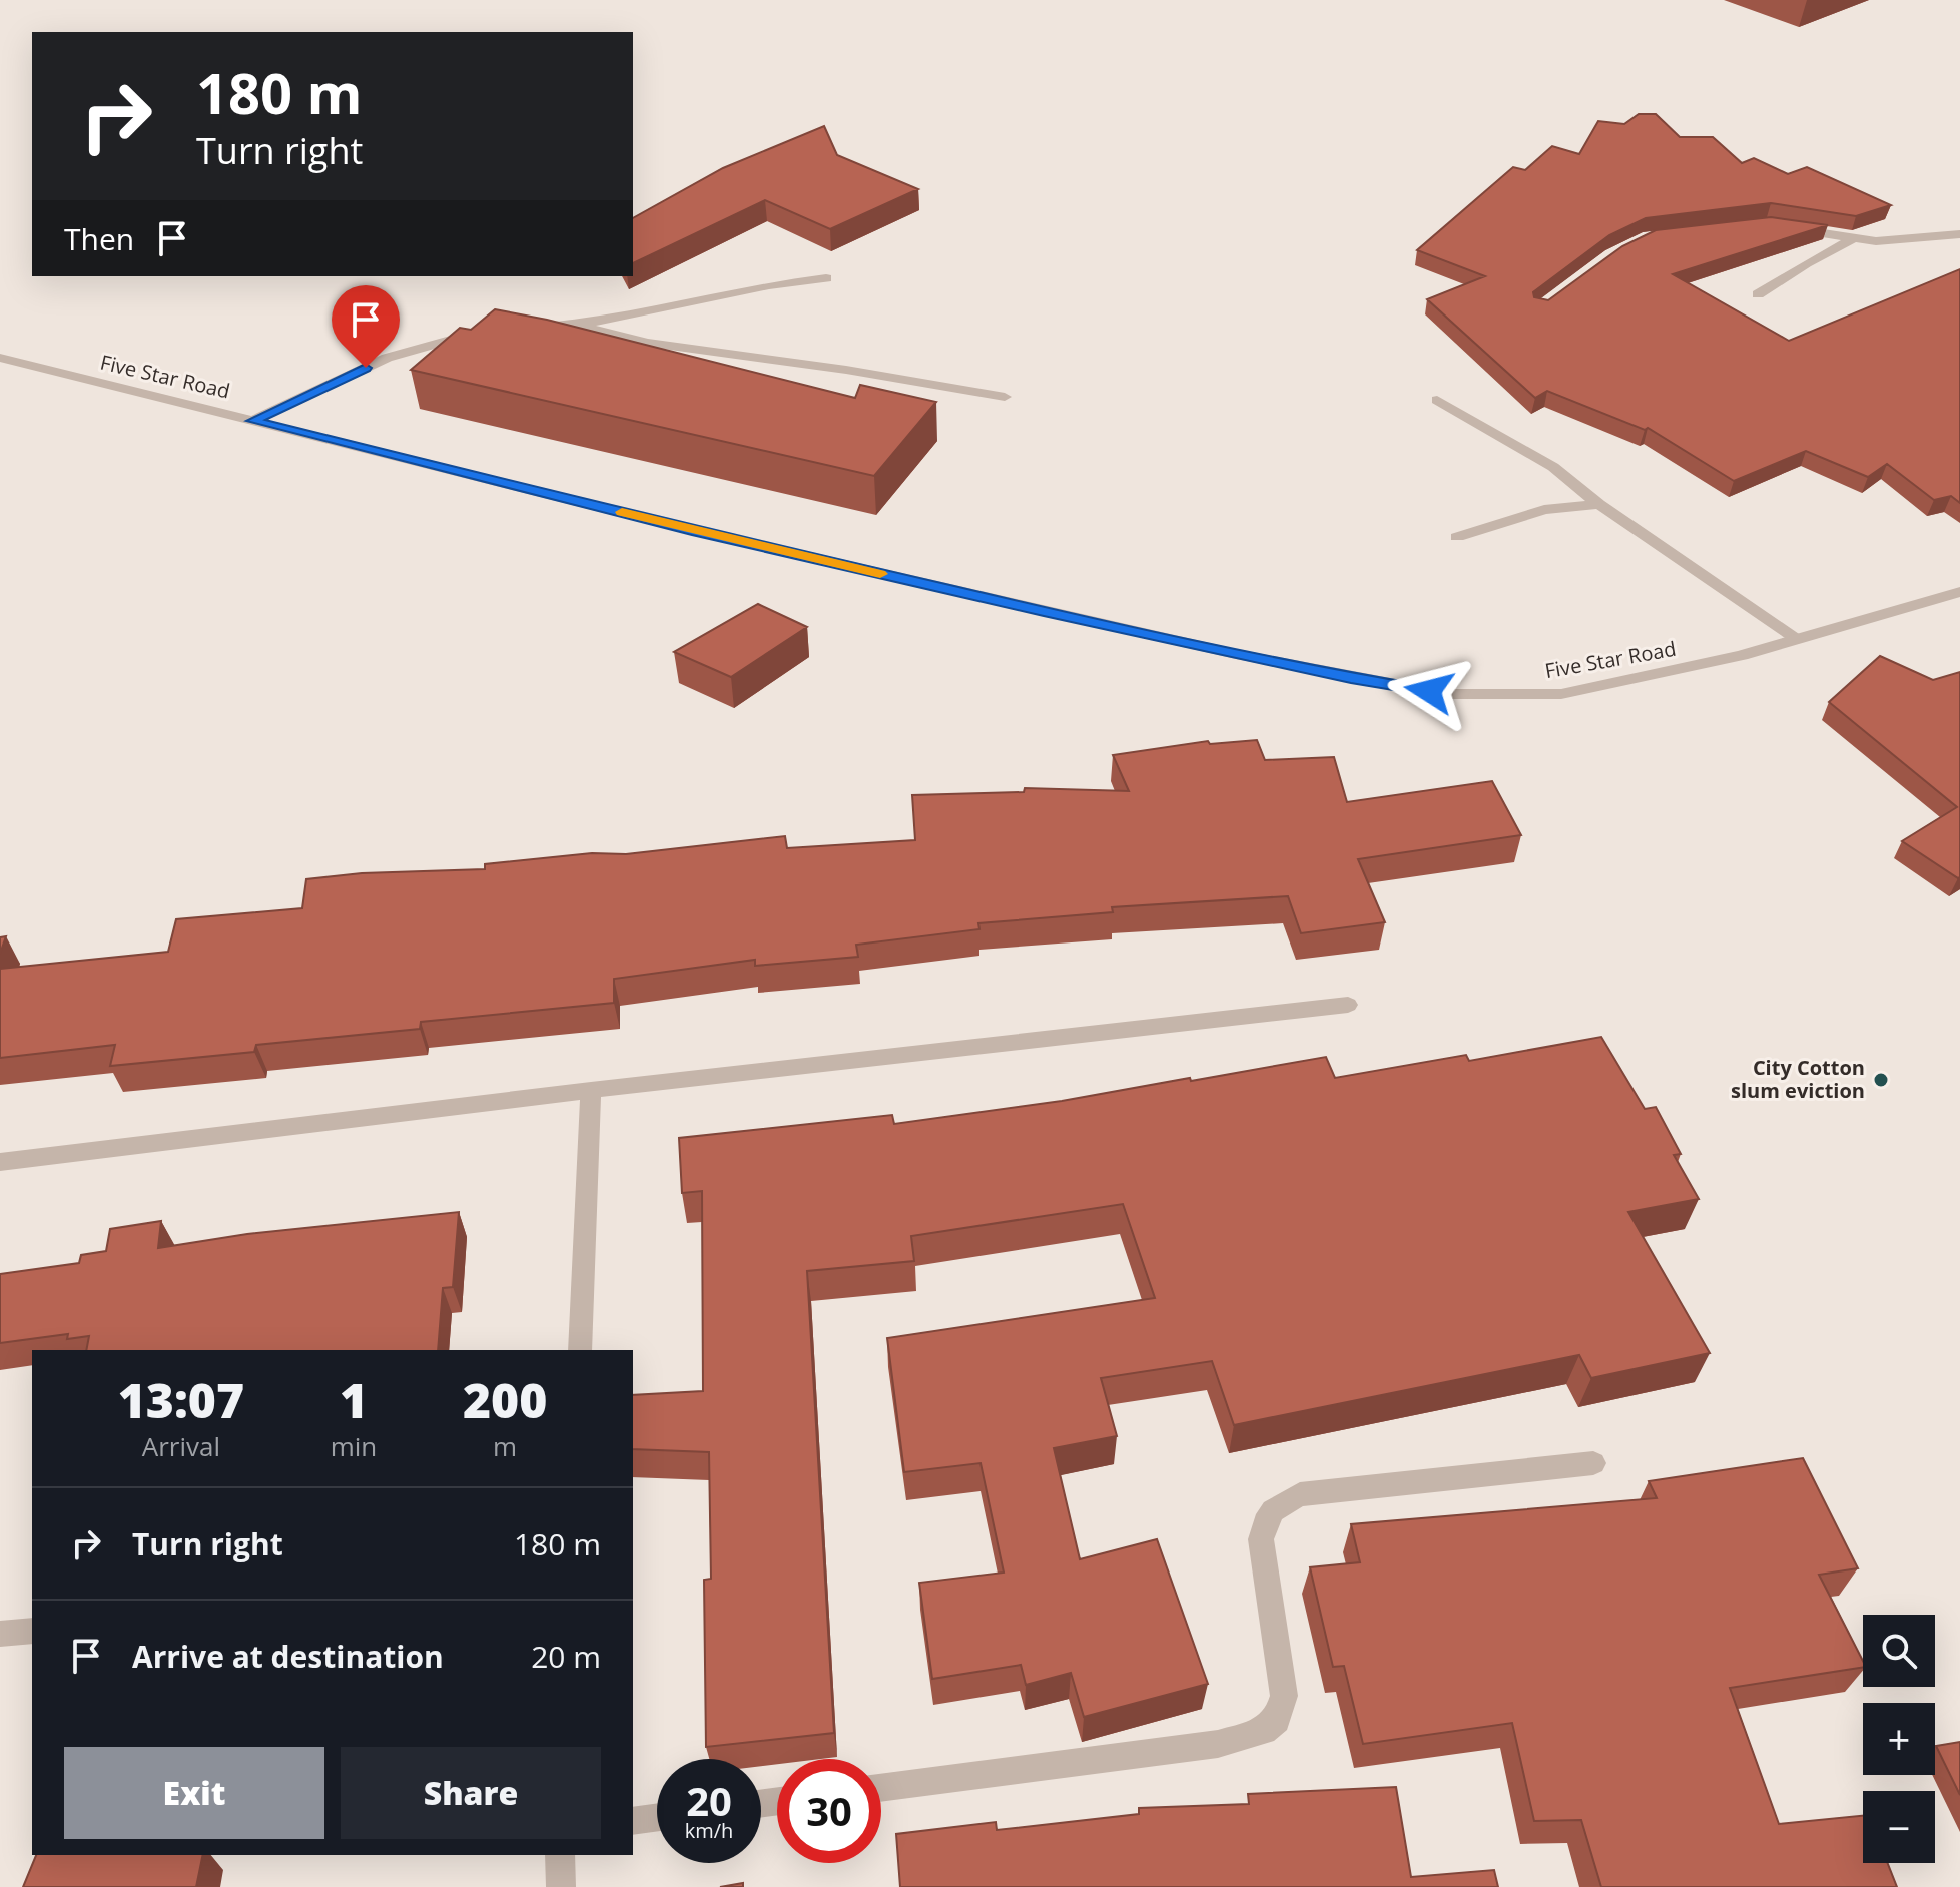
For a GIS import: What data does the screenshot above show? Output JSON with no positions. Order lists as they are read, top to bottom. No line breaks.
{"streets":{"street":["Five Star Road"]},"places":["City Cotton slum eviction"],"page":{"turn":["180 m","Turn right"],"then":"Then","eta":["13:07","Arrival","1","min","200","m"],"list":[{"name":"Turn right","value":"180 m"},{"name":"Arrive at destination","value":"20 m"}],"map_buttons":["+","−"],"buttons":["Exit","Share"],"speed":"20 km/h","limit":"30"}}
